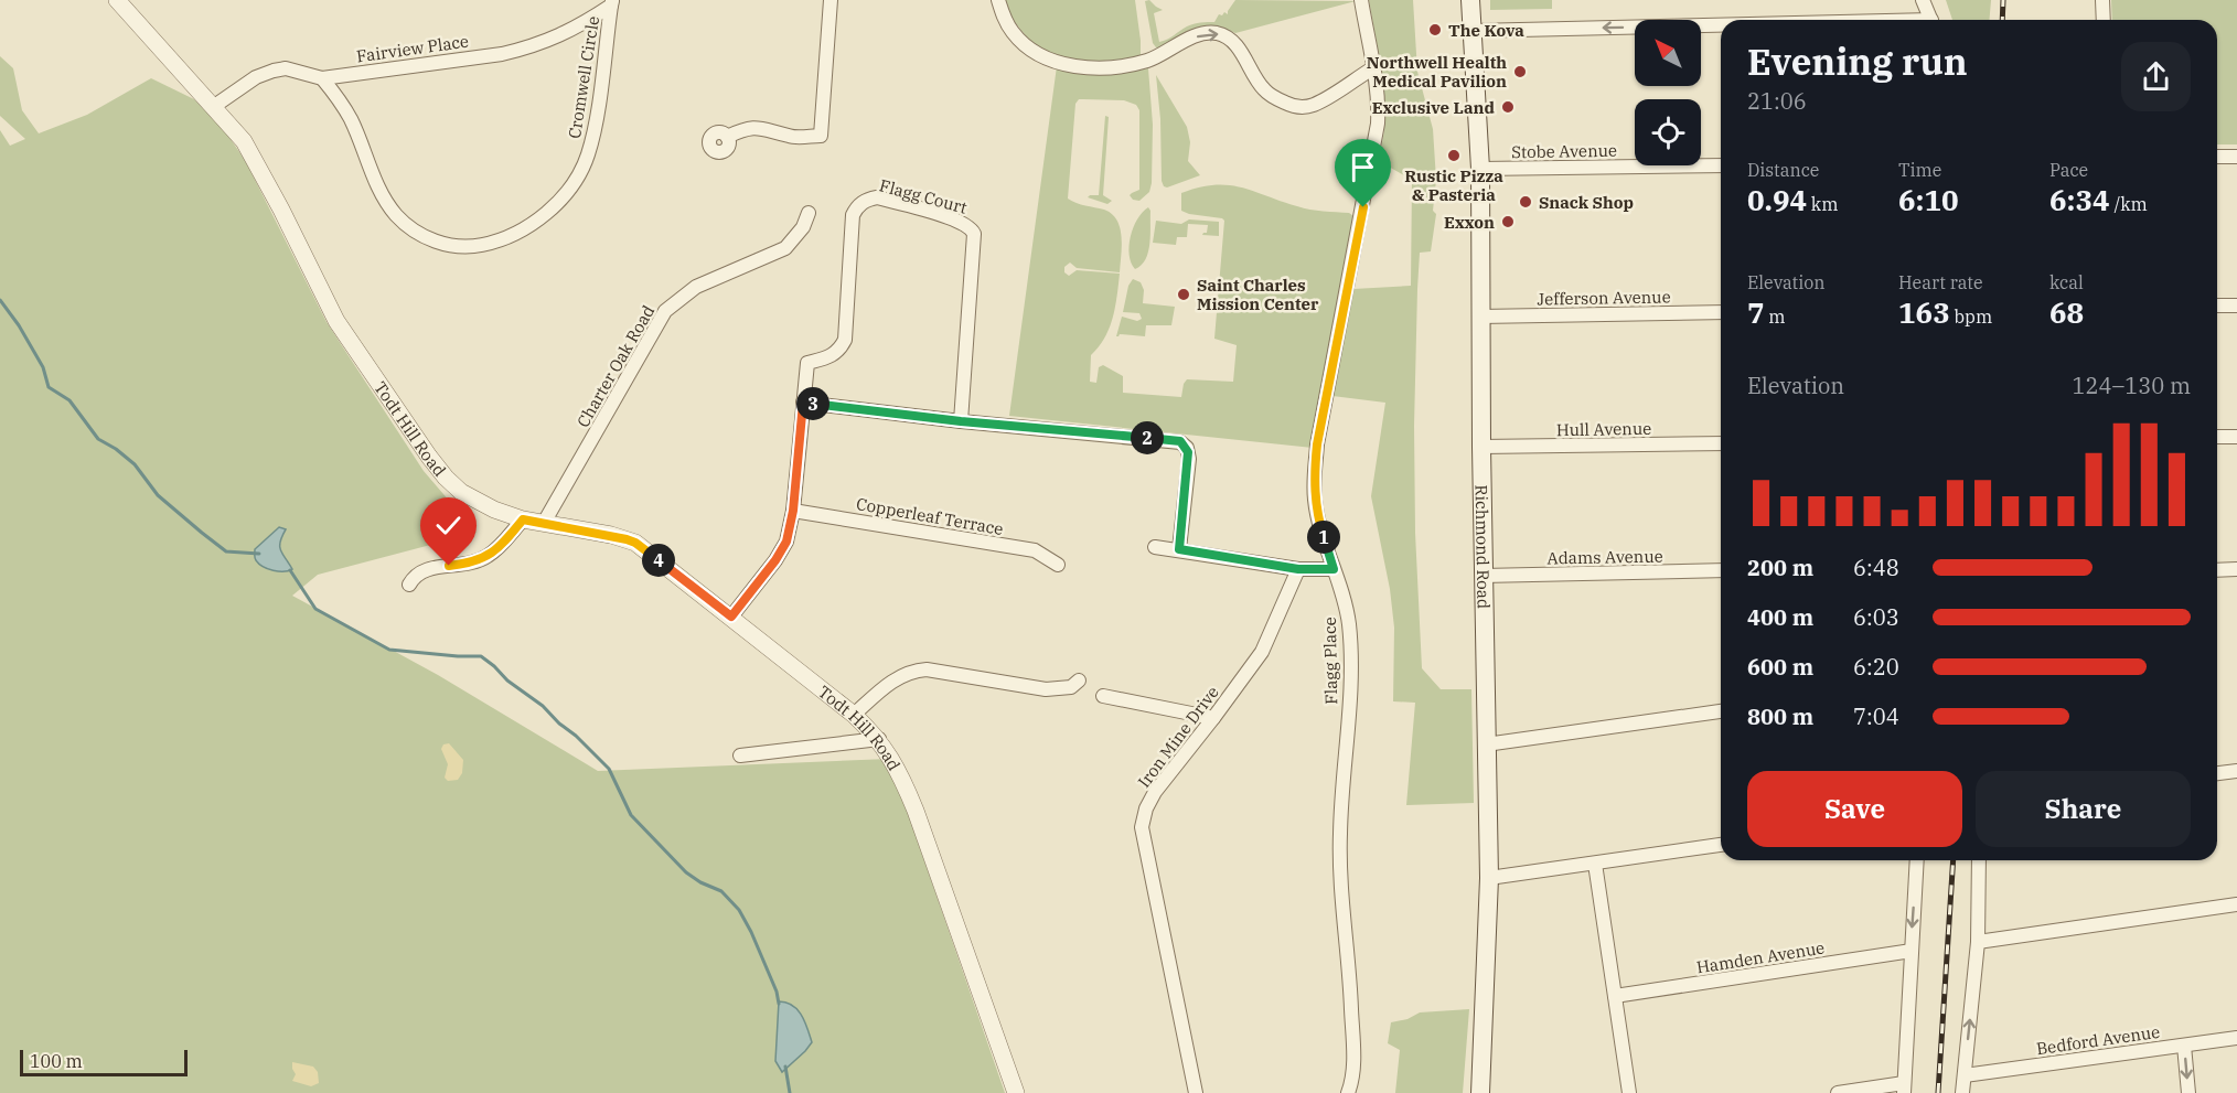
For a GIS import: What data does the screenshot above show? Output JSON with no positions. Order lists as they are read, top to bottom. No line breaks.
{"streets":{"main road":["Richmond Road"],"street":["Fairview Place","Cromwell Circle","Stobe Avenue","Flagg Court","Jefferson Avenue","Charter Oak Road","Todt Hill Road","Hull Avenue","Copperleaf Terrace","Adams Avenue","Flagg Place","Iron Mine Drive","Hamden Avenue","Bedford Avenue"]},"crossings":[["Fairview Place","Cromwell Circle"],["Fairview Place","Todt Hill Road"],["Stobe Avenue","Richmond Road"],["Jefferson Avenue","Richmond Road"],["Charter Oak Road","Todt Hill Road"],["Hull Avenue","Richmond Road"],["Richmond Road","Adams Avenue"]],"places":["The Kova","Northwell Health Medical Pavilion","Exclusive Land","Rustic Pizza & Pasteria","Snack Shop","Exxon","Saint Charles Mission Center"],"scale_bar":"100 m","north":"top left","page":{"heading":["Evening run","21:06"],"stats":[["Distance","0.94 km"],["Time","6:10"],["Pace","6:34 /km"],["Elevation","7 m"],["Heart rate","163 bpm"],["kcal","68"]],"chart":["Elevation","124–130 m"],"pins":["3","2","1","4"],"list":[{"name":"200 m","note":"6:48"},{"name":"400 m","note":"6:03"},{"name":"600 m","note":"6:20"},{"name":"800 m","note":"7:04"}],"buttons":["Save","Share"],"scale":"100 m"}}
